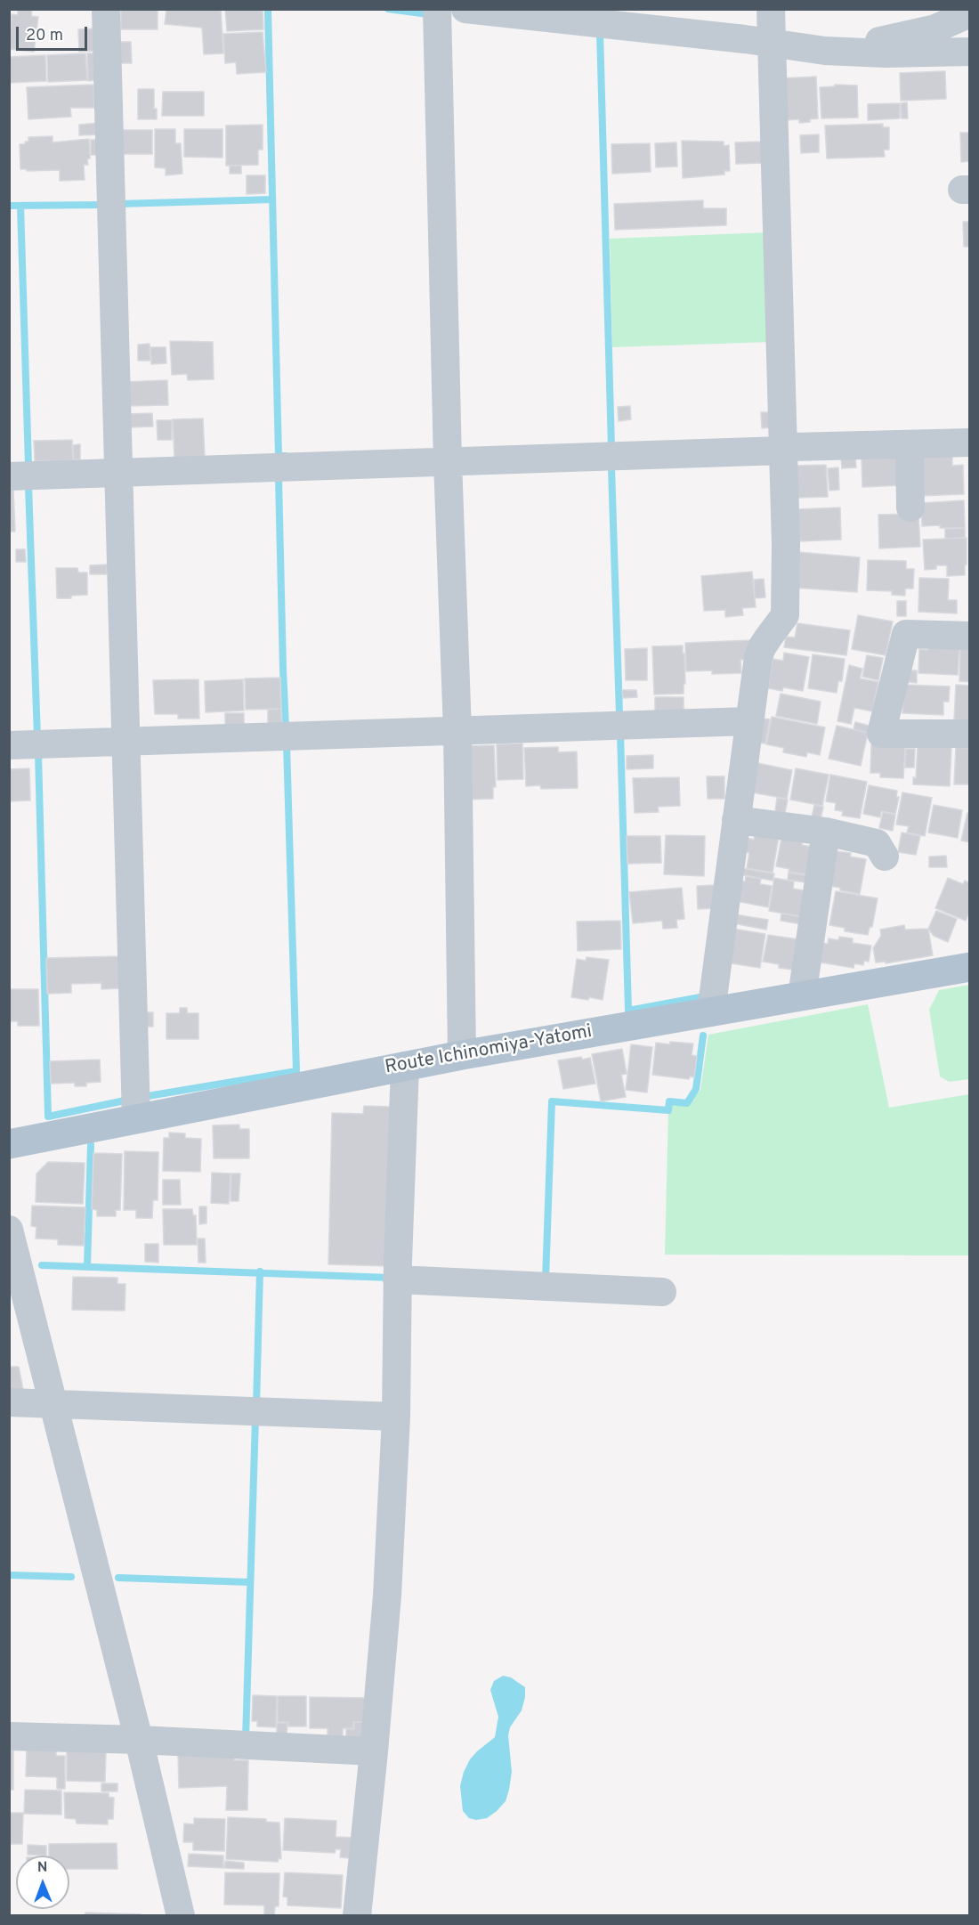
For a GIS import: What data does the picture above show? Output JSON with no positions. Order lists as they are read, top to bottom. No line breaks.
{"streets":{"main road":["Route Ichinomiya-Yatomi"]},"scale_bar":"20 m","north":"top"}
